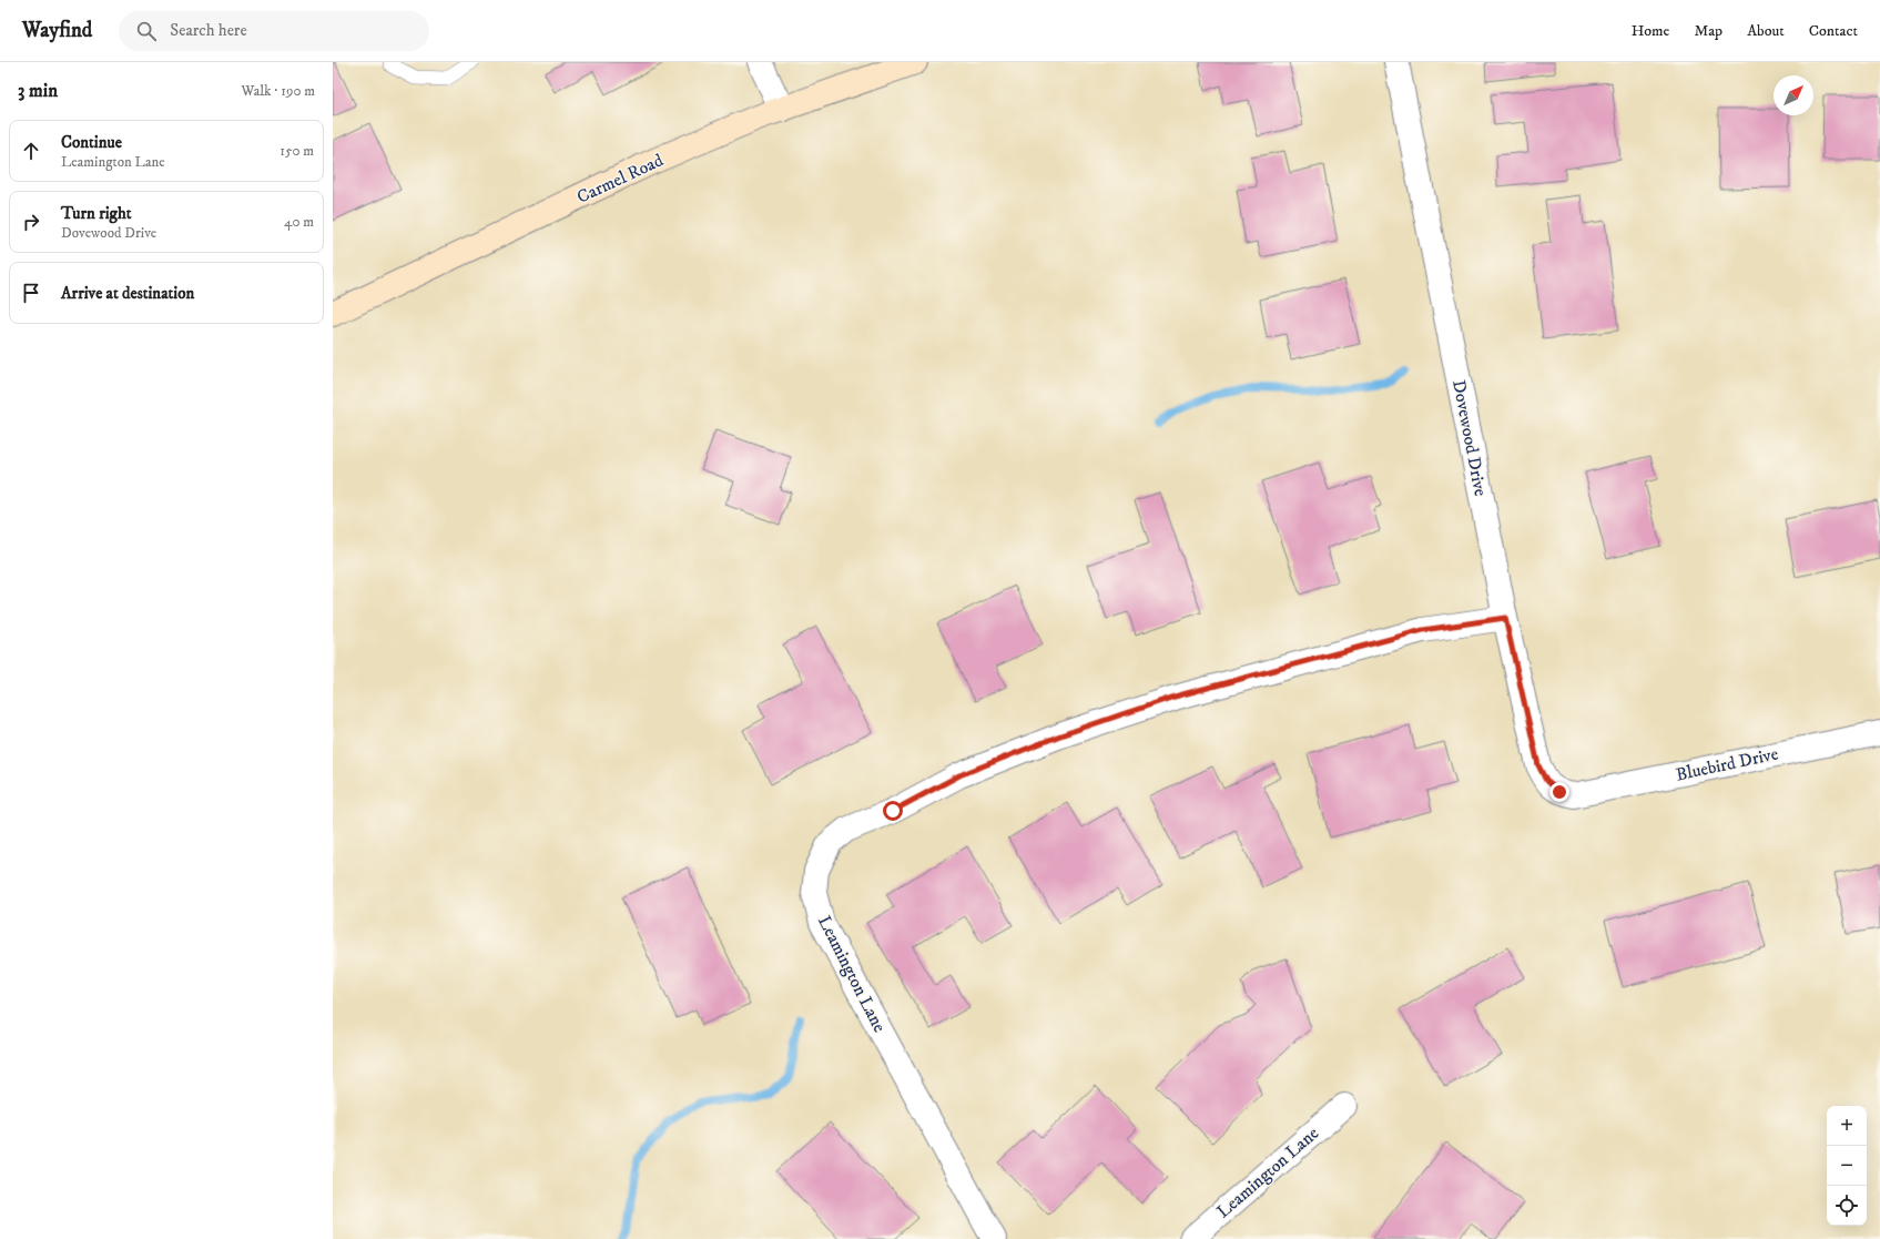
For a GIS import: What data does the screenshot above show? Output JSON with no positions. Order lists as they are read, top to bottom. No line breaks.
{"streets":{"main road":["Carmel Road"],"street":["Dovewood Drive","Bluebird Drive","Leamington Lane"]},"crossings":[["Dovewood Drive","Bluebird Drive"],["Dovewood Drive","Leamington Lane"]],"north":"top right","page":{"header":"Wayfind","search":"Search here","nav":["Home","Map","About","Contact"],"heading":["3 min","Walk · 190 m"],"list":[["Continue","Leamington Lane","150 m"],["Turn right","Dovewood Drive","40 m"],"Arrive at destination"],"map_buttons":["+","−"]}}
